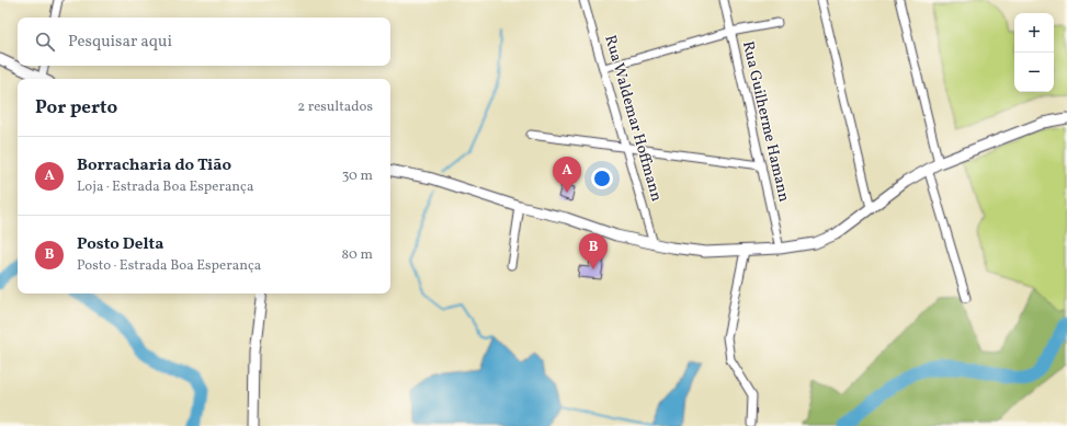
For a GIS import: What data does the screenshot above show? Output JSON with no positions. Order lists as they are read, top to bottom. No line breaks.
{"streets":{"street":["Rua Waldemar Hoffmann","Rua Guilherme Hamann"]},"page":{"map_buttons":["+","−"],"search":"Pesquisar aqui","heading":["Por perto","2 resultados"],"list":[{"mark":"A","name":"Borracharia do Tião","note":"Loja · Estrada Boa Esperança","value":"30 m"},{"mark":"B","name":"Posto Delta","note":"Posto · Estrada Boa Esperança","value":"80 m"}],"pins":["A","B"]}}
